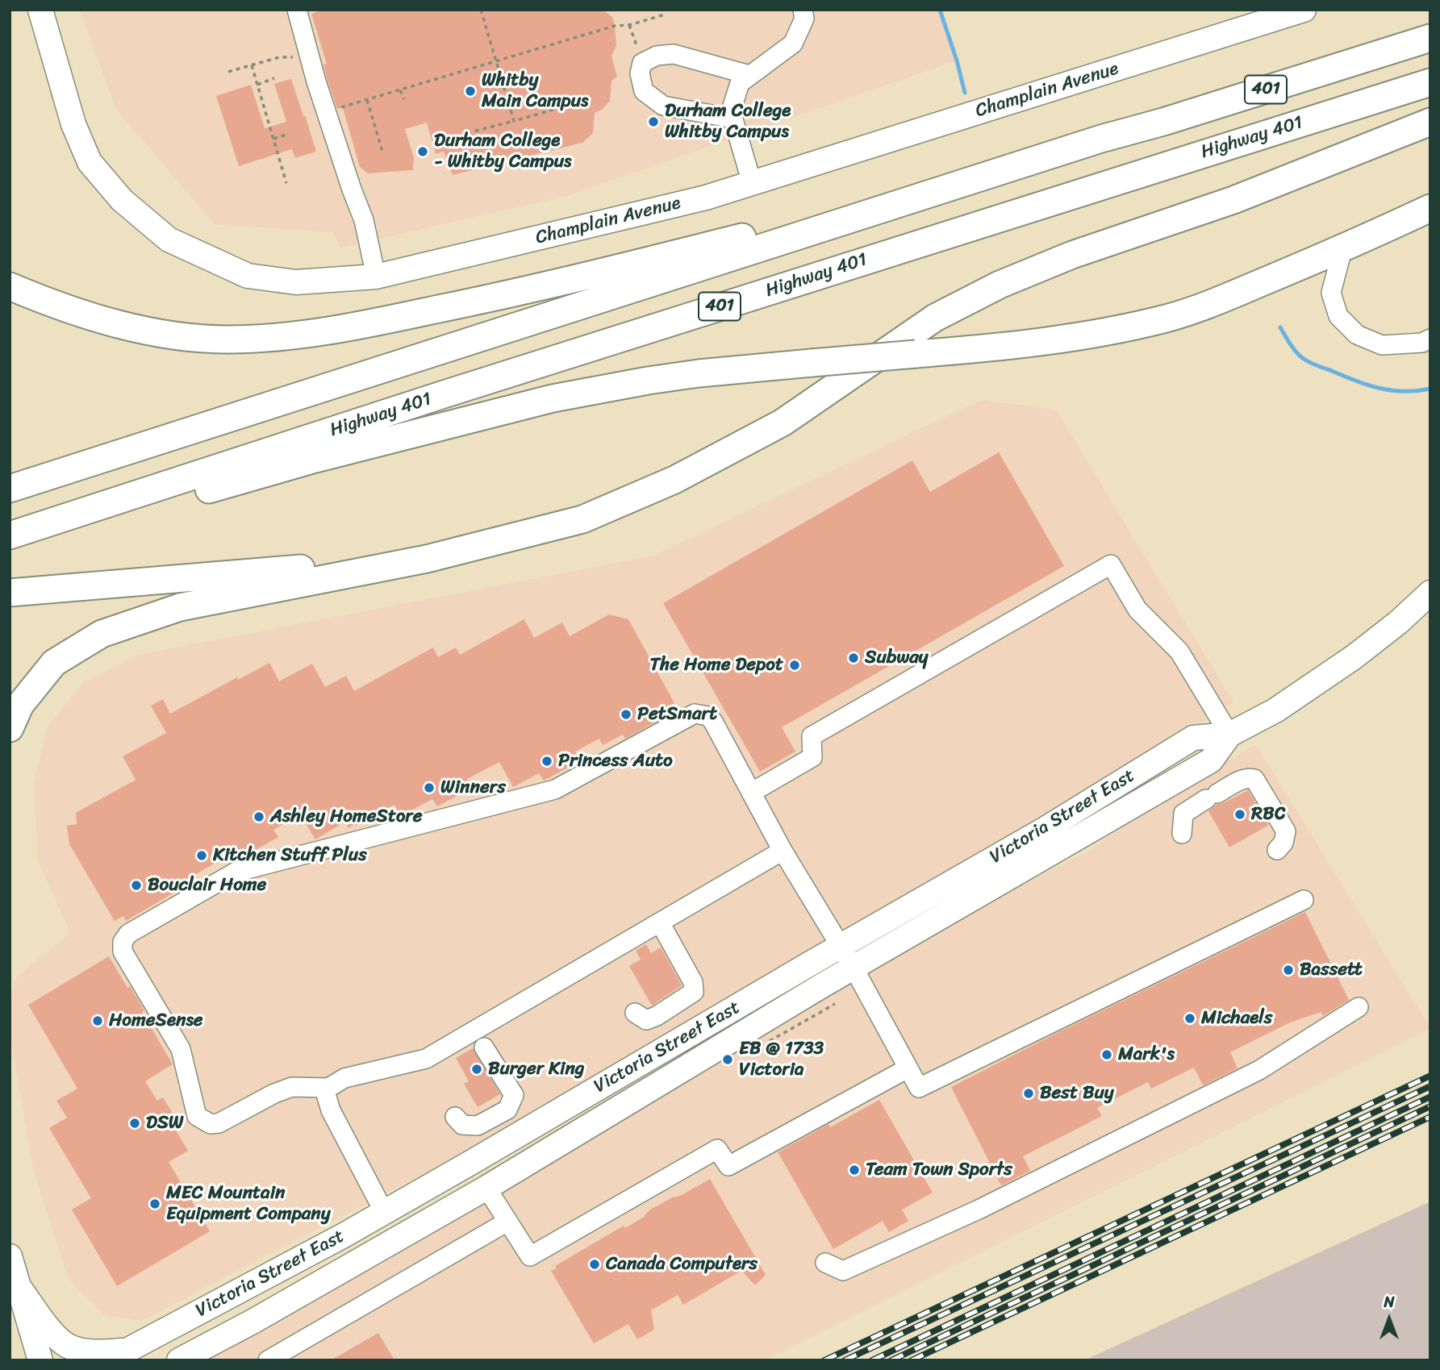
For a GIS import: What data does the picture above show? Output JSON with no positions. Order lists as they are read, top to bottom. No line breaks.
{"streets":{"highway":["401","Highway 401"],"main road":["Champlain Avenue","Victoria Street East"]},"places":["Whitby Main Campus","Durham College Whitby Campus","Durham College - Whitby Campus","Subway","The Home Depot","PetSmart","Princess Auto","Winners","RBC","Ashley HomeStore","Kitchen Stuff Plus","Bouclair Home","Bassett","Michaels","HomeSense","Mark's","EB @ 1733 Victoria","Burger King","Best Buy","DSW","Team Town Sports","MEC Mountain Equipment Company","Canada Computers"],"north":"top"}
